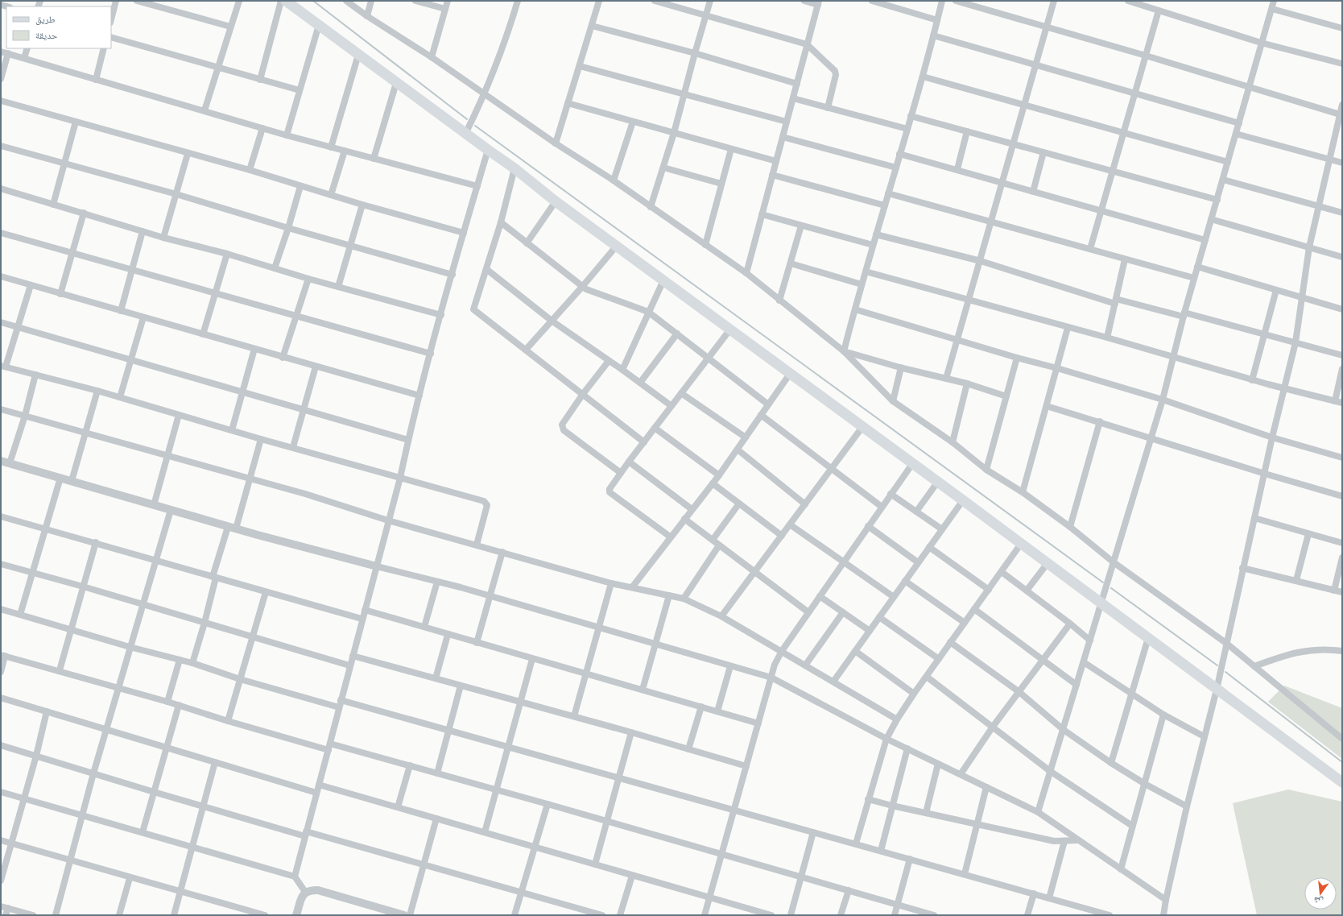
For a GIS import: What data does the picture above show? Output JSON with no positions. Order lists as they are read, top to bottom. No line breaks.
{"legend":["طريق","حديقة"],"north":"bottom"}
